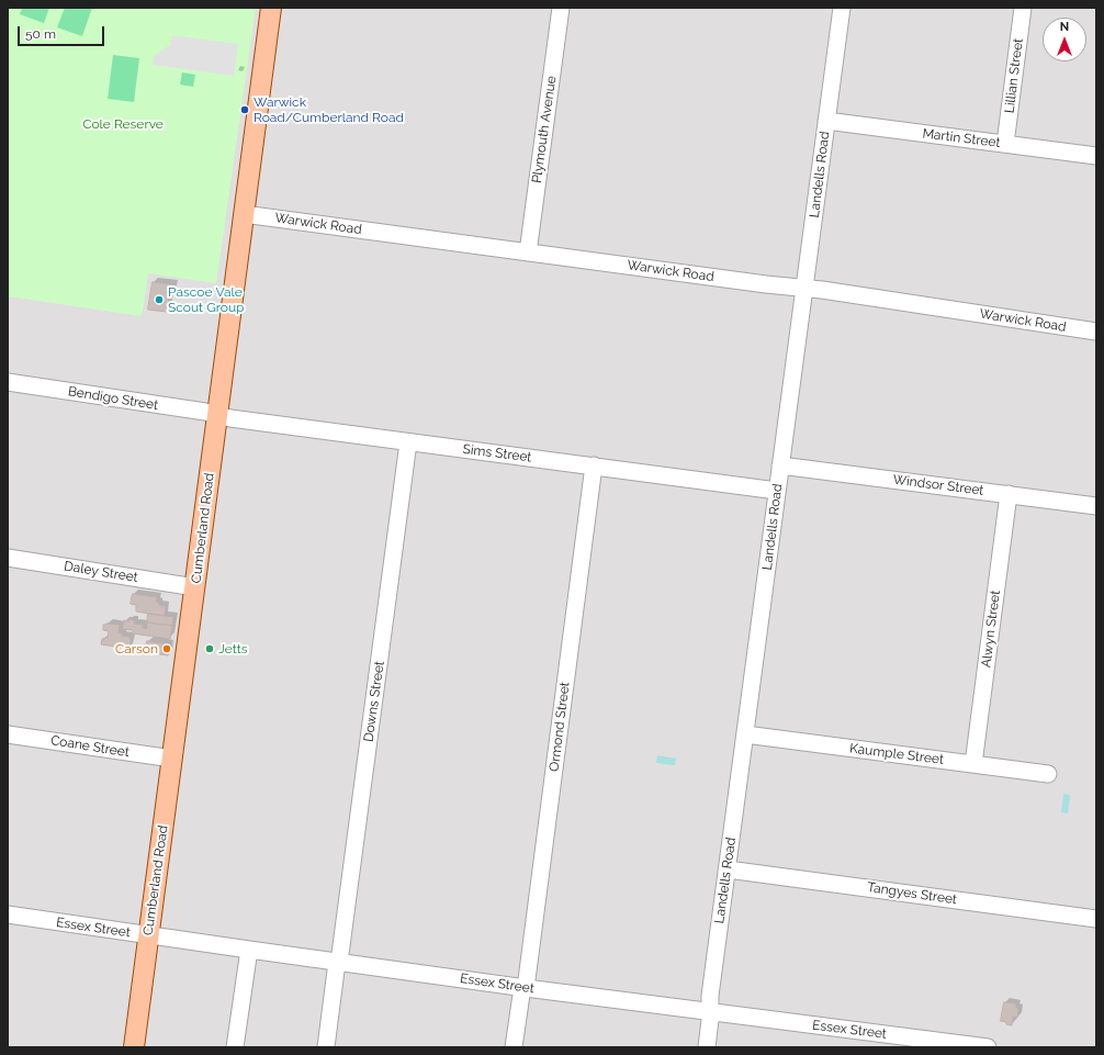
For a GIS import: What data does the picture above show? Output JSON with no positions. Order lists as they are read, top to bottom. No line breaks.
{"streets":{"main road":["Cumberland Road"],"street":["Lillian Street","Plymouth Avenue","Martin Street","Landells Road","Warwick Road","Bendigo Street","Sims Street","Windsor Street","Daley Street","Alwyn Street","Downs Street","Ormond Street","Coane Street","Kaumple Street","Tangyes Street","Essex Street"]},"crossings":[["Lillian Street","Martin Street"],["Plymouth Avenue","Warwick Road"],["Martin Street","Landells Road"],["Landells Road","Warwick Road"],["Landells Road","Sims Street"],["Landells Road","Windsor Street"],["Landells Road","Kaumple Street"],["Landells Road","Tangyes Street"],["Landells Road","Essex Street"],["Warwick Road","Cumberland Road"],["Bendigo Street","Sims Street"],["Bendigo Street","Cumberland Road"],["Sims Street","Cumberland Road"],["Sims Street","Downs Street"],["Sims Street","Ormond Street"],["Windsor Street","Alwyn Street"],["Cumberland Road","Daley Street"],["Cumberland Road","Coane Street"],["Cumberland Road","Essex Street"],["Alwyn Street","Kaumple Street"],["Downs Street","Essex Street"],["Ormond Street","Essex Street"]],"parks":["Cole Reserve"],"places":["Warwick Road/Cumberland Road","Pascoe Vale Scout Group","Carson","Jetts"],"scale_bar":"50 m","north":"top"}
